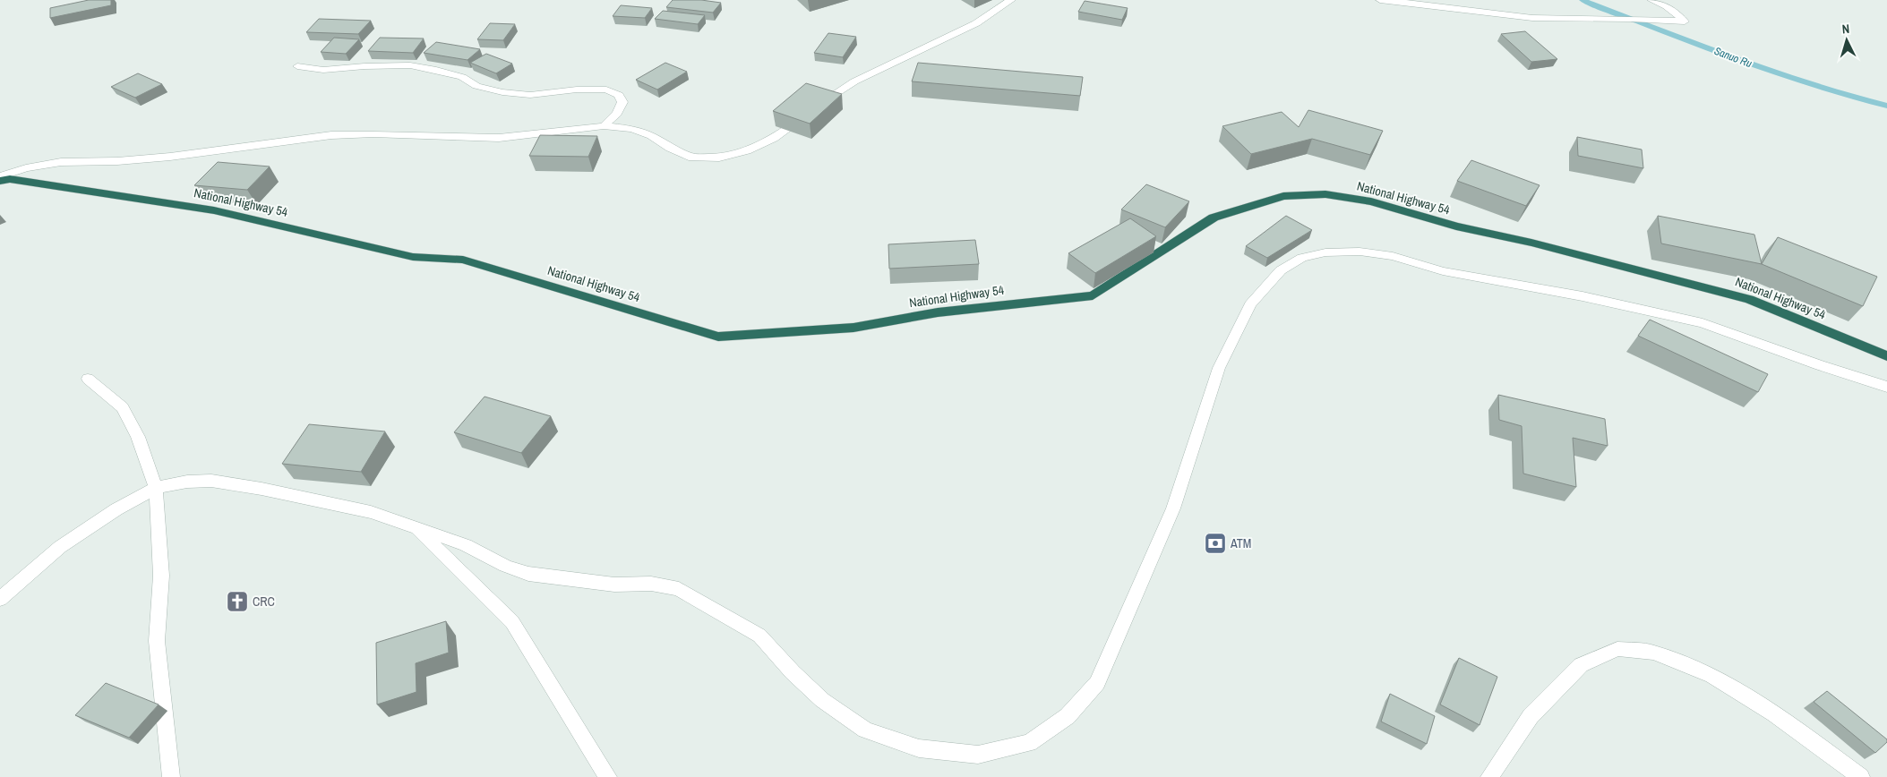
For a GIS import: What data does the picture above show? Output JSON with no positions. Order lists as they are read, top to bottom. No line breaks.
{"streets":{"highway":["National Highway 54"]},"water":["Sanuo Ru"],"places":{"bank":["ATM"],"church":["CRC"]},"north":"top"}
